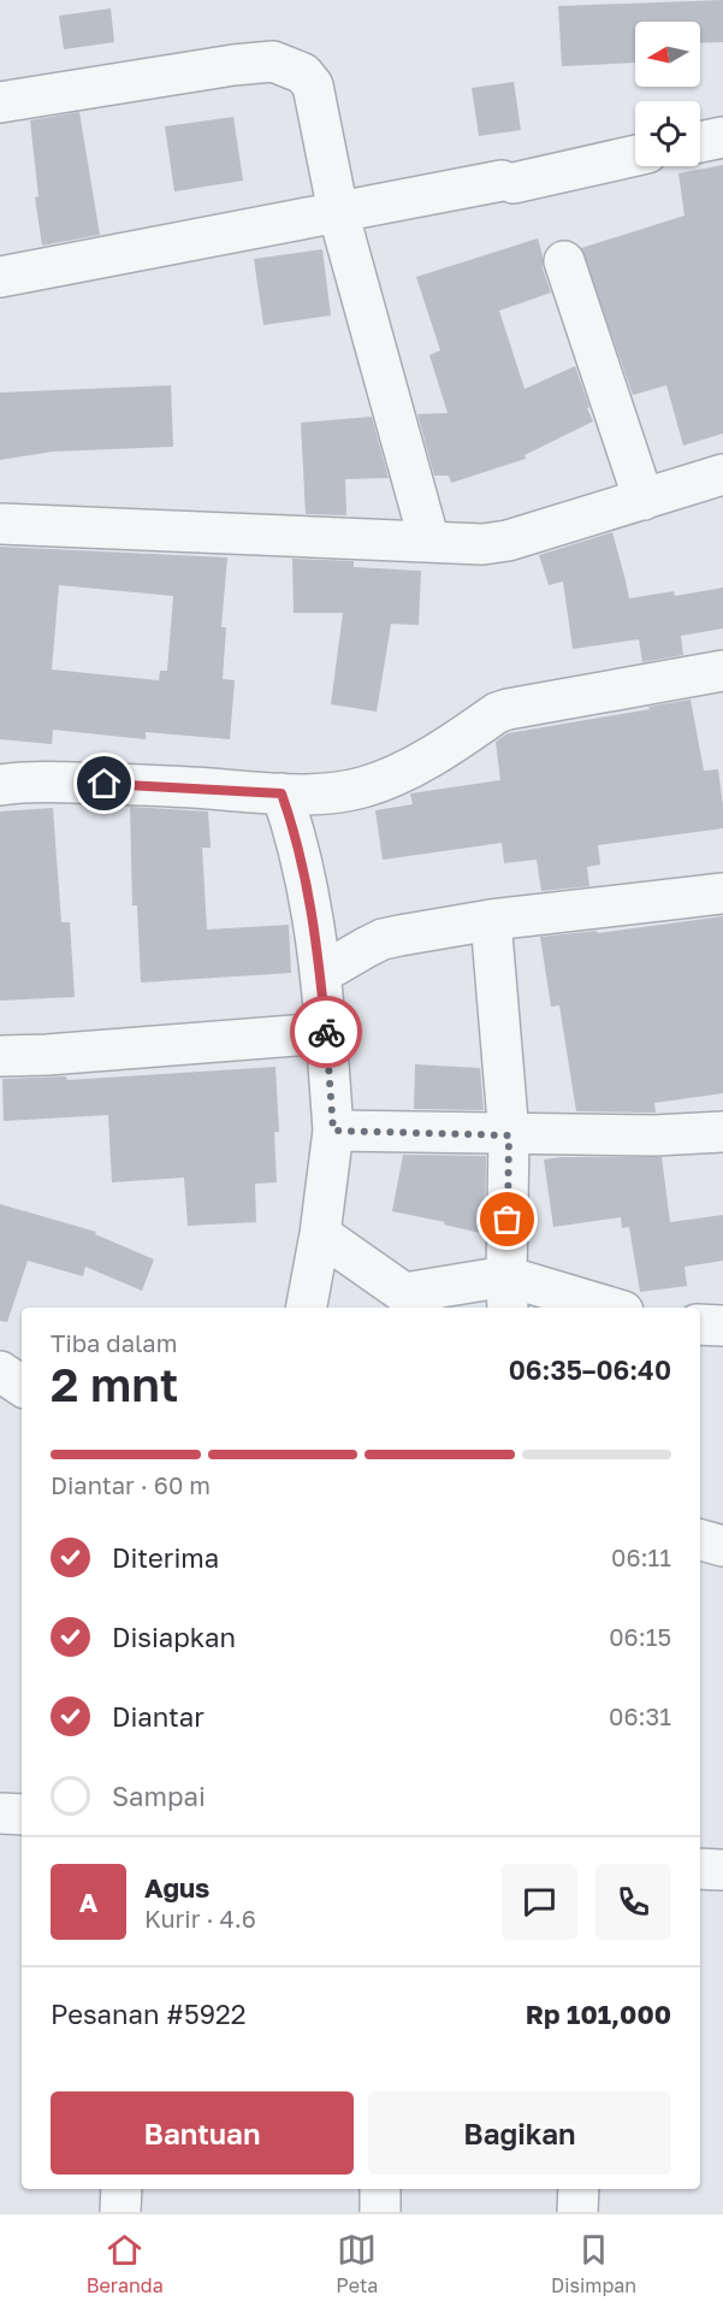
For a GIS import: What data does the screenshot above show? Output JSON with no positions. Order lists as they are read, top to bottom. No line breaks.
{"north":"left","page":{"heading":["2 mnt","Tiba dalam","06:35–06:40"],"panel":["Agus","Kurir · 4.6","Pesanan #5922","Rp 101,000"],"bar":"Diantar · 60 m","list":[["Diterima","06:11"],["Disiapkan","06:15"],["Diantar","06:31"],"Sampai"],"round":"A","buttons":["Bantuan","Bagikan"],"tabs":["Beranda","Peta","Disimpan"]}}
